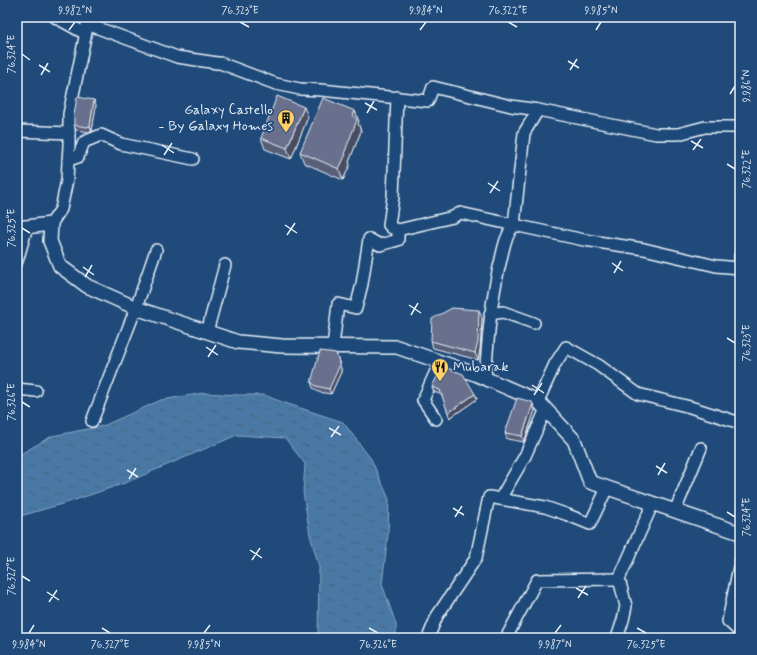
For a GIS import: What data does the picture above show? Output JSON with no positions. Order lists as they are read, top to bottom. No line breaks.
{"places":{"building":["Galaxy Castello - By Galaxy Homes"],"restaurant":["Mubarak"]},"coordinates":["9.982°N","76.323°E","9.984°N","76.322°E","9.985°N","76.324°E","9.986°N","76.325°E","76.326°E","76.327°E","9.987°N"]}
